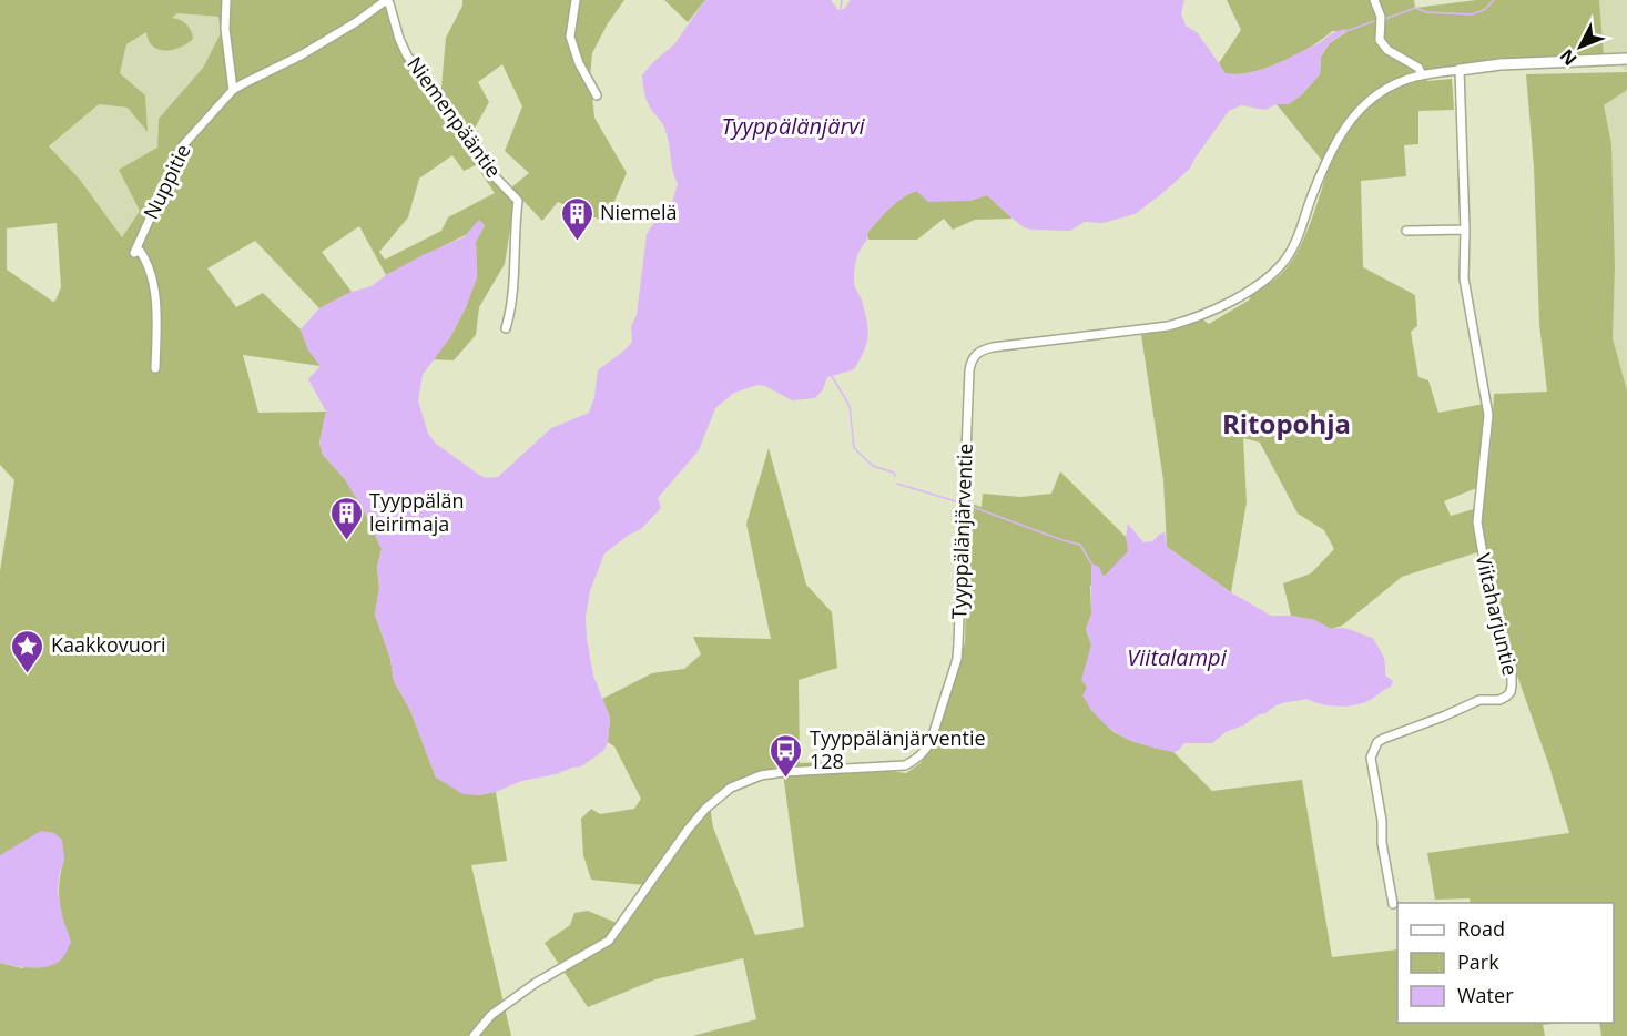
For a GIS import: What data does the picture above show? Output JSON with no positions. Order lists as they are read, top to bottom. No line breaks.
{"streets":{"street":["Niemenpääntie","Nuppitie","Tyyppälänjärventie","Viitaharjuntie"]},"crossings":[["Niemenpääntie","Nuppitie"],["Tyyppälänjärventie","Viitaharjuntie"]],"districts":["Ritopohja"],"water":["Tyyppälänjärvi","Viitalampi"],"places":{"building":["Niemelä","Tyyppälän leirimaja"],"place":["Kaakkovuori"],"bus stop":["Tyyppälänjärventie 128"]},"legend":["Road","Park","Water"],"north":"bottom left"}
